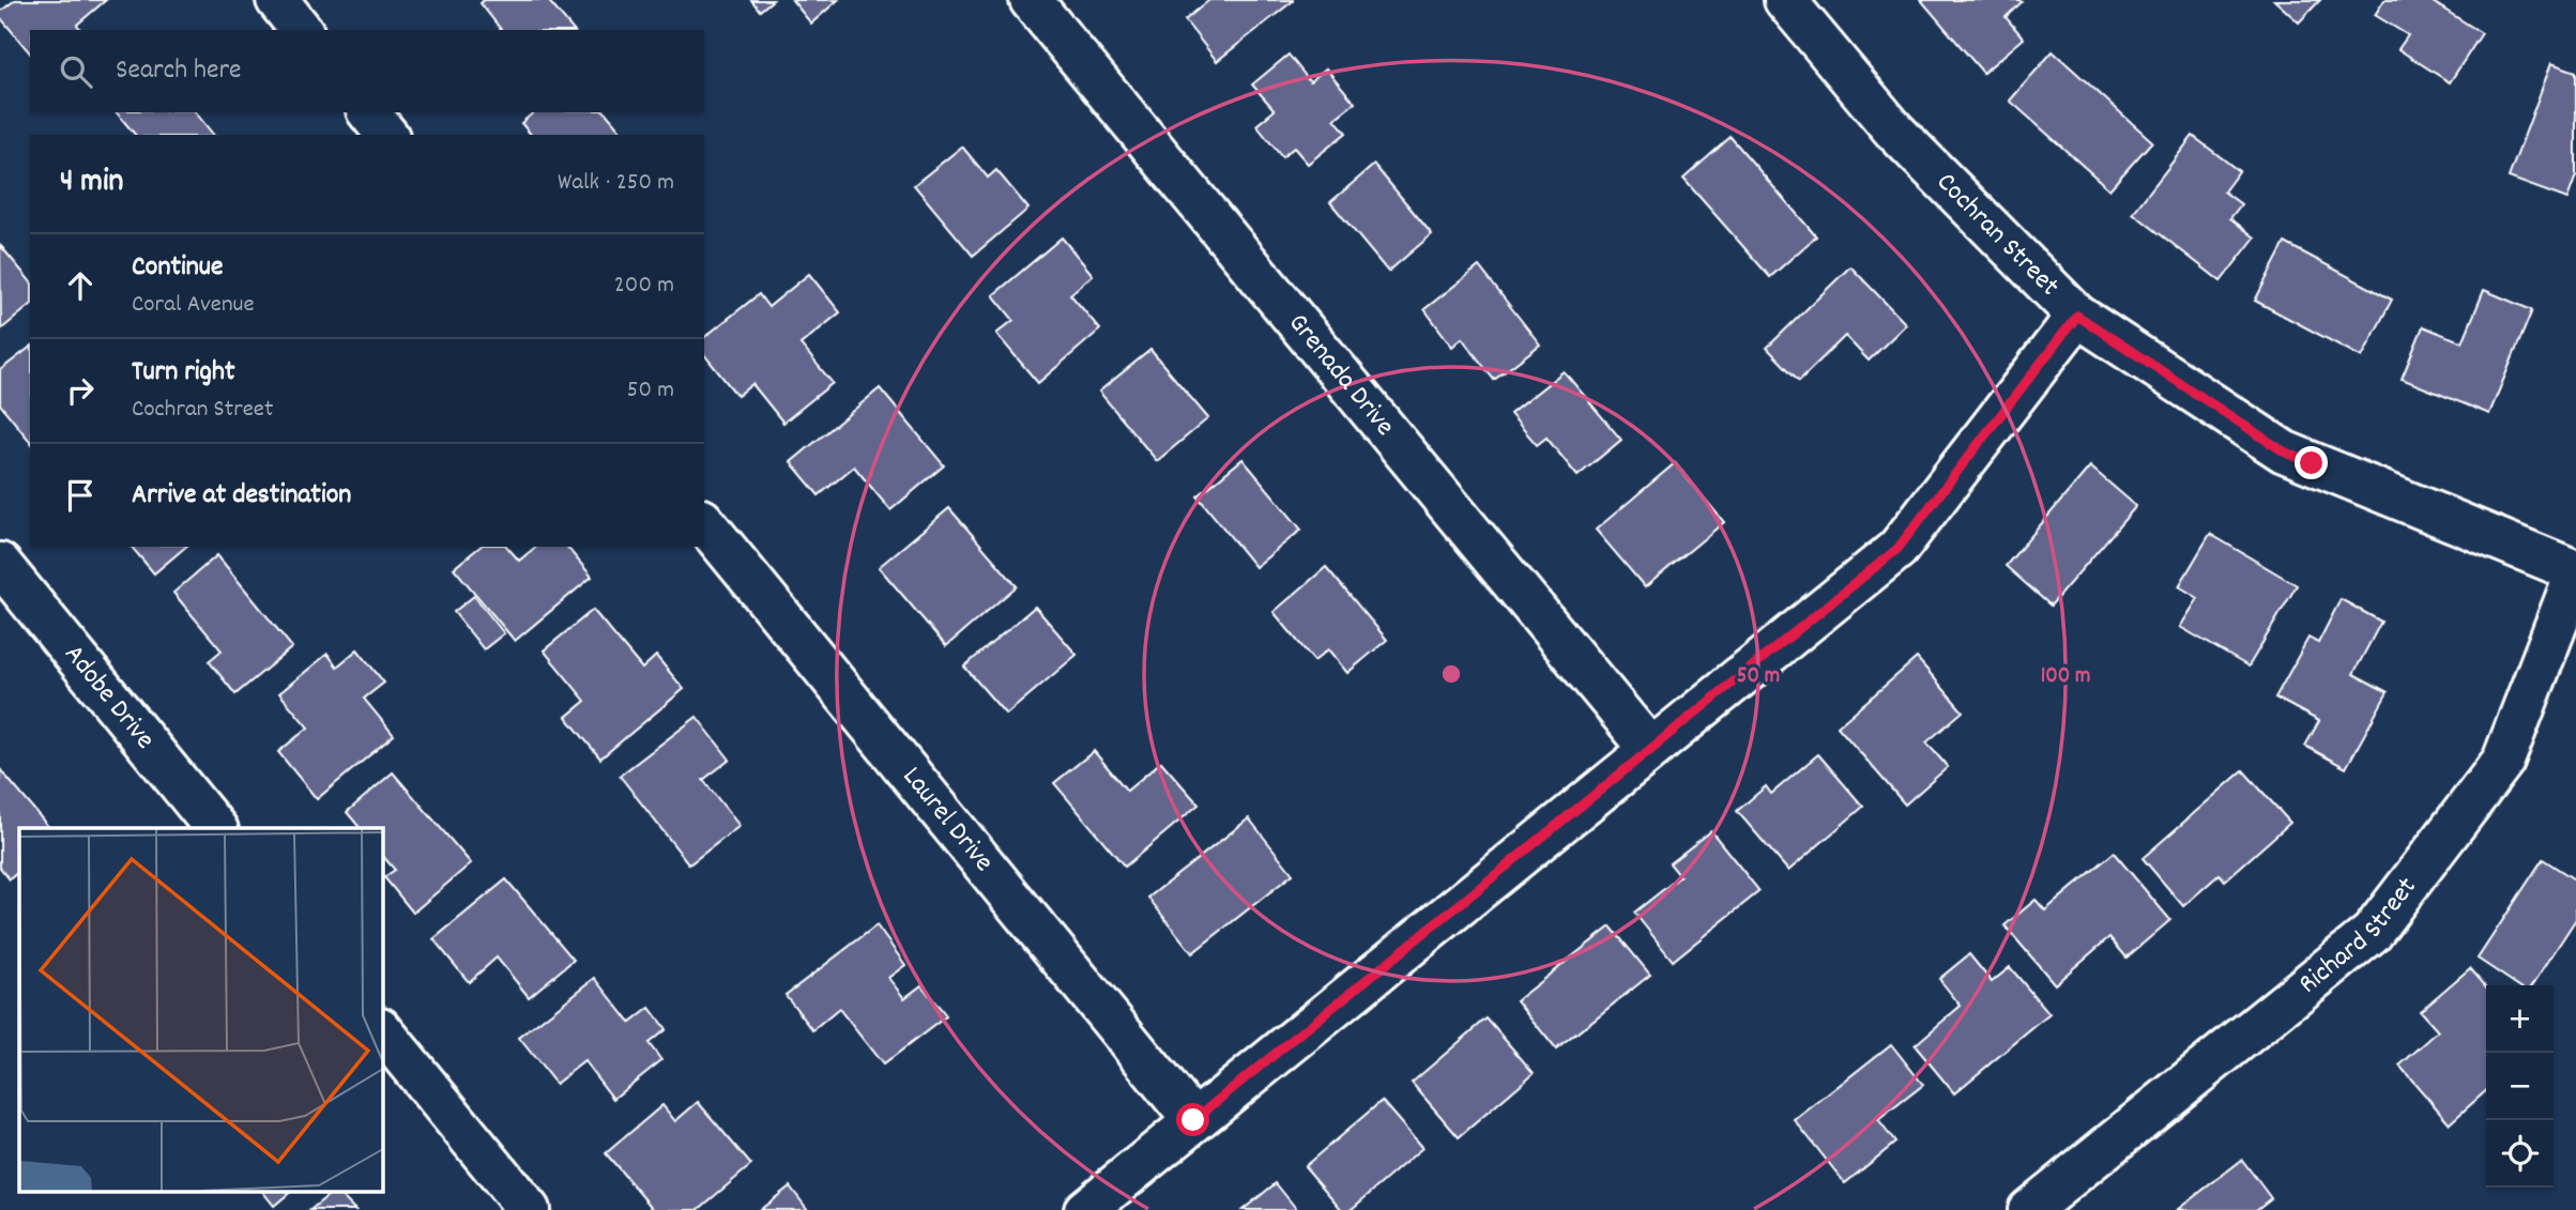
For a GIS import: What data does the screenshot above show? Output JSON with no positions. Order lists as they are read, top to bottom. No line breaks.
{"streets":{"street":["Cochran Street","Grenada Drive","Adobe Drive","Laurel Drive","Richard Street"]},"crossings":[["Cochran Street","Richard Street"]],"page":{"search":"Search here","heading":["4 min","Walk · 250 m"],"list":[["Continue","Coral Avenue","200 m"],["Turn right","Cochran Street","50 m"],"Arrive at destination"],"map_buttons":["+","−"]},"rings":["50 m","100 m"]}
